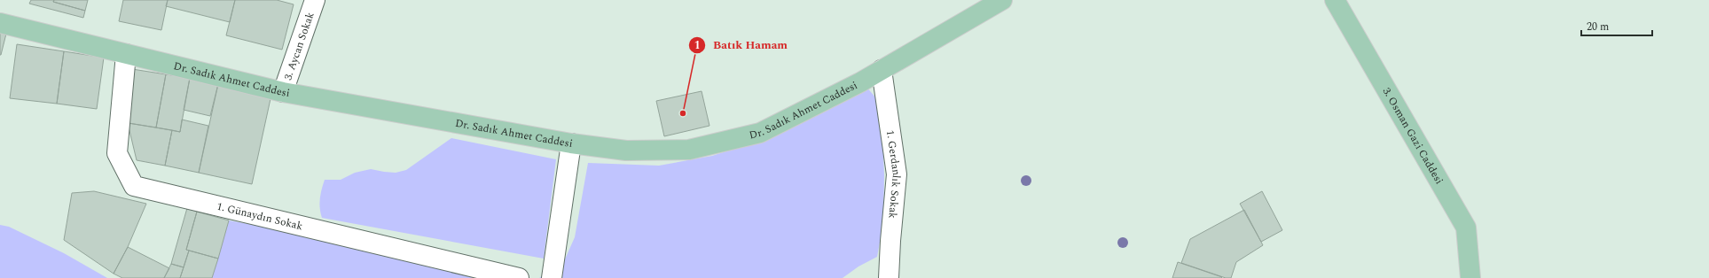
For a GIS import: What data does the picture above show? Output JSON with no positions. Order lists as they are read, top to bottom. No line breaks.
{"streets":{"main road":["Dr. Sadık Ahmet Caddesi","3. Osman Gazi Caddesi"],"street":["3. Aycan Sokak","1. Gerdanlık Sokak","1. Günaydın Sokak"]},"crossings":[["3. Aycan Sokak","Dr. Sadık Ahmet Caddesi"],["Dr. Sadık Ahmet Caddesi","1. Gerdanlık Sokak"],["Dr. Sadık Ahmet Caddesi","1. Günaydın Sokak"]],"places":["Batık Hamam"],"scale_bar":"20 m"}
